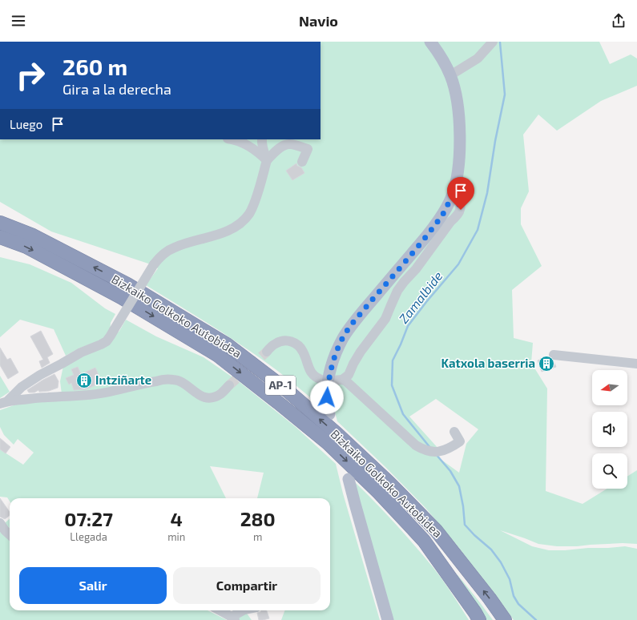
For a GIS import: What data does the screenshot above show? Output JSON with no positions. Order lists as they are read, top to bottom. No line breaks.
{"streets":{"highway":["Bizkaiko Golkoko Autobidea","AP-1"]},"water":["Zamalbide"],"places":{"building":["Katxola baserria","Intziñarte"]},"north":"left","page":{"header":"Navio","turn":["260 m","Gira a la derecha"],"then":"Luego","eta":["07:27","Llegada","4","min","280","m"],"buttons":["Salir","Compartir"]}}
